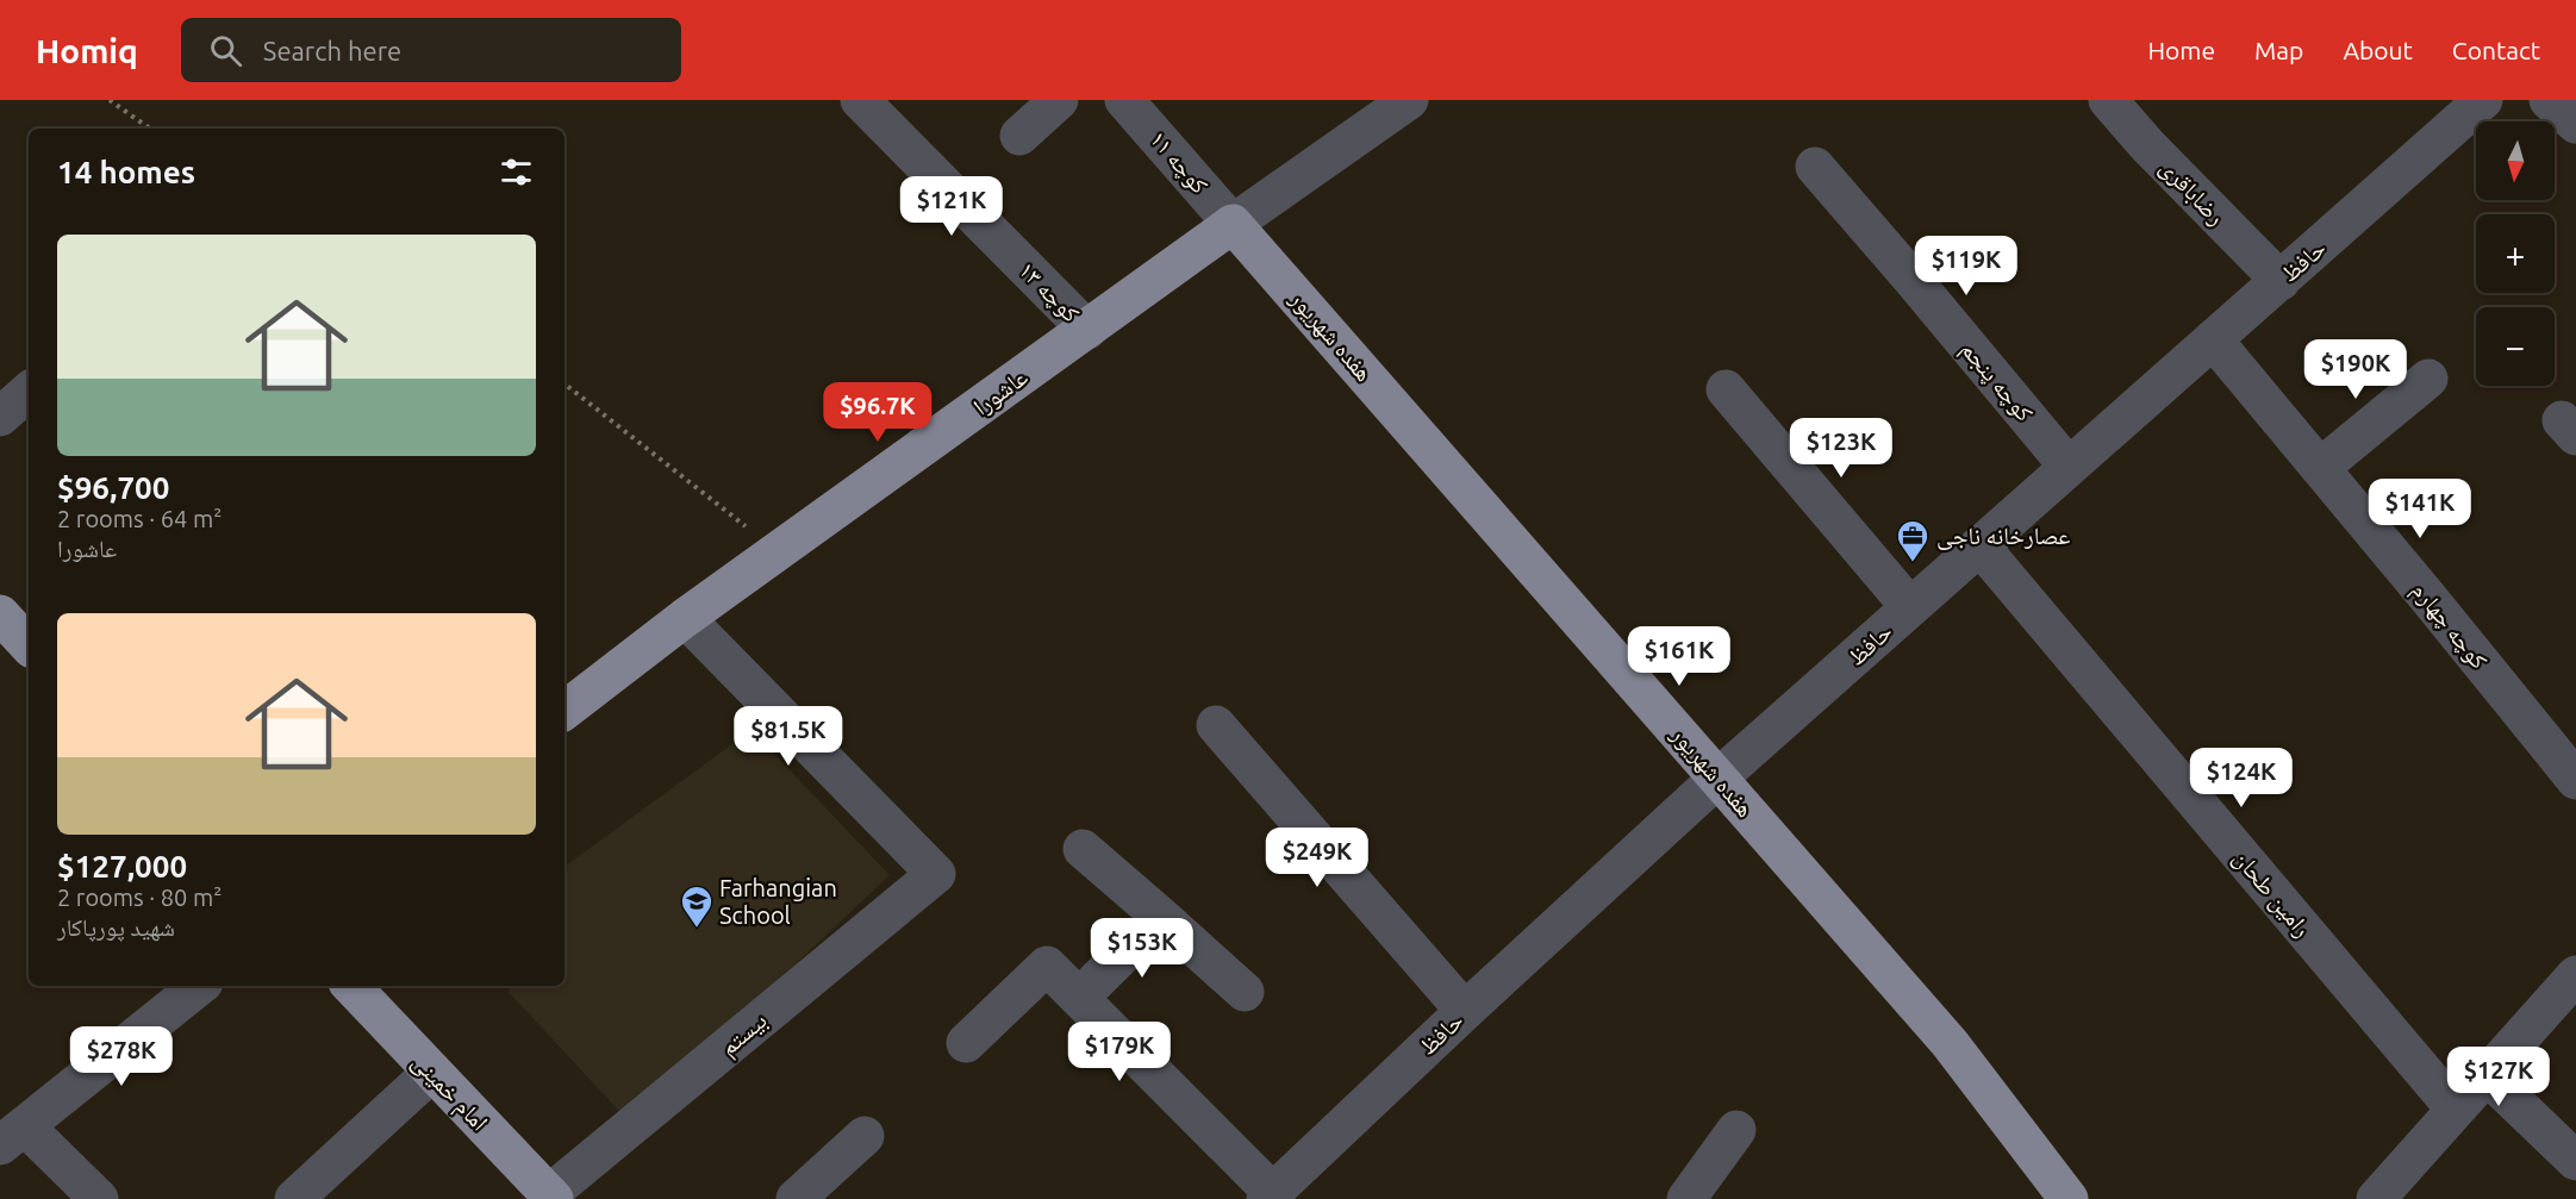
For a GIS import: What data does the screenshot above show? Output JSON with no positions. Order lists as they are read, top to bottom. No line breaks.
{"streets":{"main road":["هفده شهریور","عاشورا","امام خمینی"],"street":["کوچه ۱۱","رضاباقری","حافظ","کوچه ۱۳","کوچه پنجم","کوچه چهارم","رامین طحان","بیستم"]},"crossings":[["کوچه ۱۱","هفده شهریور"],["کوچه ۱۱","عاشورا"],["رضاباقری","حافظ"],["حافظ","هفده شهریور"],["حافظ","کوچه پنجم"],["حافظ","کوچه چهارم"],["حافظ","رامین طحان"],["کوچه ۱۳","عاشورا"],["هفده شهریور","عاشورا"],["عاشورا","بیستم"],["بیستم","امام خمینی"]],"places":{"office":["عصارخانه ناجی"],"school or university":["Farhangian School"]},"north":"bottom","page":{"header":"Homiq","search":"Search here","nav":["Home","Map","About","Contact"],"map_buttons":["+","−"],"heading":"14 homes","price":["$121K","$119K","$190K","$96.7K","$123K","$141K","$161K","$81.5K","$124K","$249K","$153K","$179K","$278K","$127K"],"list":[{"name":"$96,700","note":"2 rooms · 64 m² · عاشورا"},{"name":"$127,000","note":"2 rooms · 80 m² · شهید پورپاکار"}]}}
